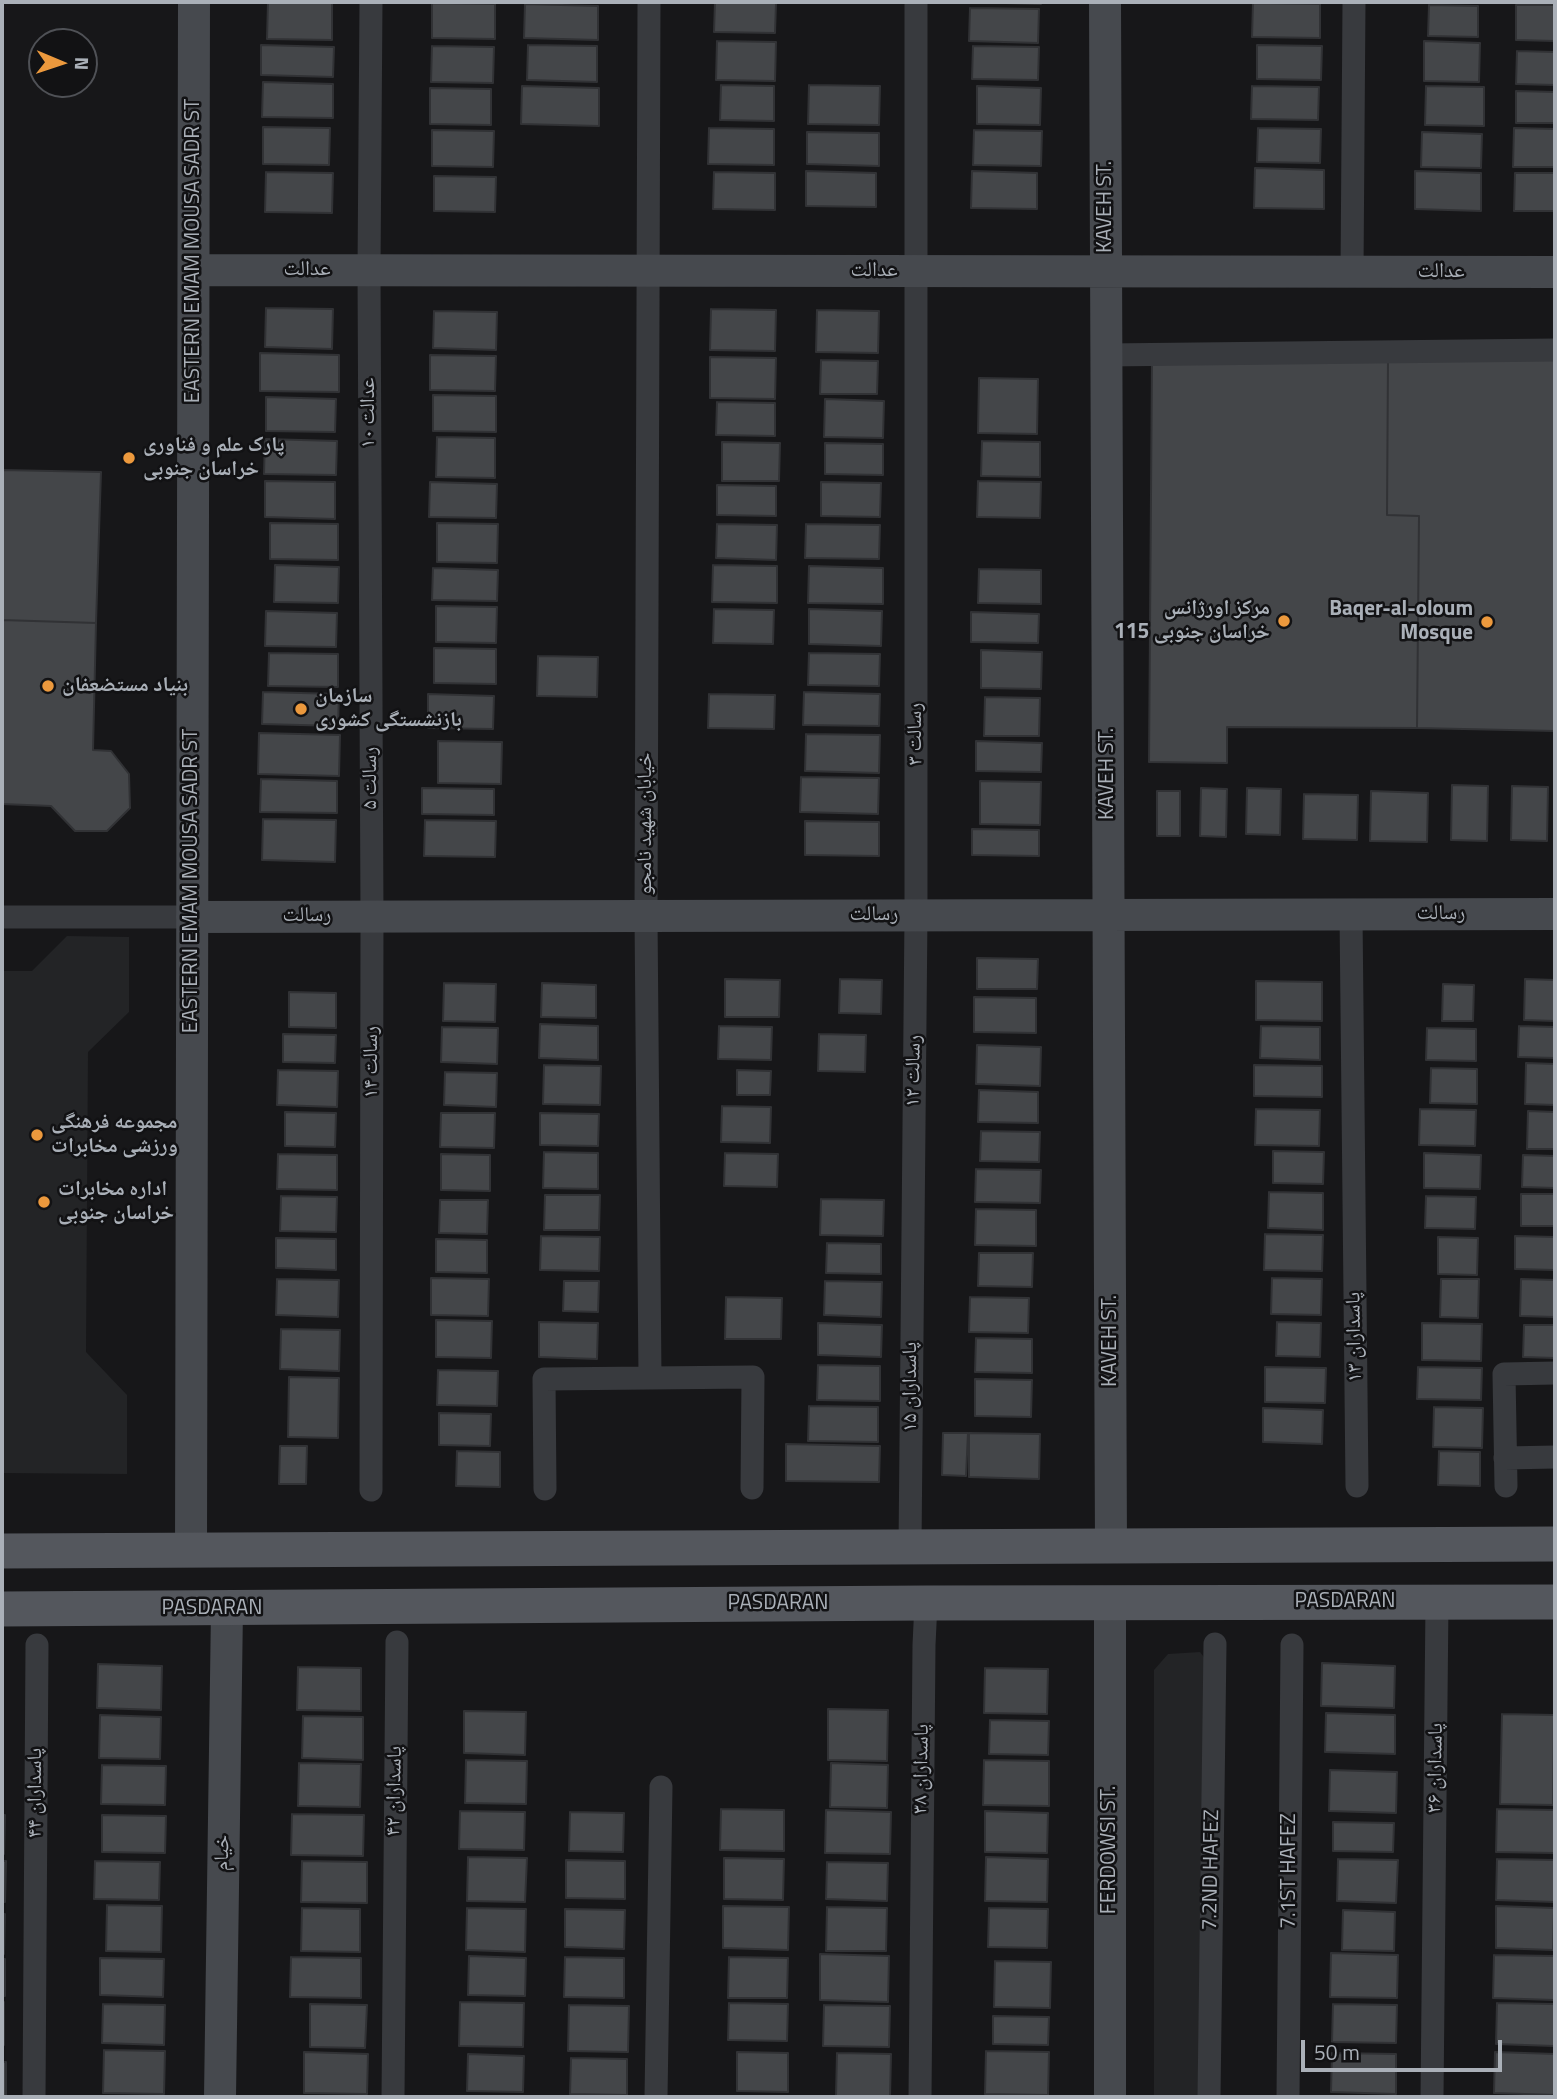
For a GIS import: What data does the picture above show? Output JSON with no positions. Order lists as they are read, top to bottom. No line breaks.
{"streets":{"main road":["PASDARAN"],"street":["KAVEH ST.","EASTERN EMAM MOUSA SADR ST","عدالت","عدالت ۱۰","رسالت ۳","رسالت ۵","خیابان شهید نامجو","رسالت","رسالت ۱۴","رسالت ۱۲","پاسداران ۱۳","پاسداران ۱۵","پاسداران ۳۶","پاسداران ۳۸","پاسداران ۴۲","پاسداران ۴۴","FERDOWSI ST.","خیام","7.2ND HAFEZ","7.1ST HAFEZ"]},"crossings":[["KAVEH ST.","عدالت"],["KAVEH ST.","رسالت"],["EASTERN EMAM MOUSA SADR ST","عدالت"],["EASTERN EMAM MOUSA SADR ST","رسالت"],["عدالت","عدالت ۱۰"],["عدالت","رسالت ۳"],["عدالت","خیابان شهید نامجو"],["عدالت ۱۰","رسالت ۵"],["رسالت ۳","رسالت"],["رسالت ۳","رسالت ۱۲"],["رسالت ۵","رسالت"],["رسالت ۵","رسالت ۱۴"],["خیابان شهید نامجو","رسالت"],["رسالت","رسالت ۱۴"],["رسالت","رسالت ۱۲"],["رسالت","پاسداران ۱۳"],["رسالت ۱۲","پاسداران ۱۵"],["PASDARAN","پاسداران ۳۶"],["PASDARAN","پاسداران ۳۸"],["PASDARAN","FERDOWSI ST."],["PASDARAN","خیام"]],"places":["پارک علم و فناوری خراسان جنوبی","مرکز اورژانس 115 خراسان جنوبی","Baqer-al-oloum Mosque","بنیاد مستضعفان","سازمان بازنشستگی کشوری","مجموعه فرهنگی ورزشی مخابرات","اداره مخابرات خراسان جنوبی"],"scale_bar":"50 m","north":"right"}
